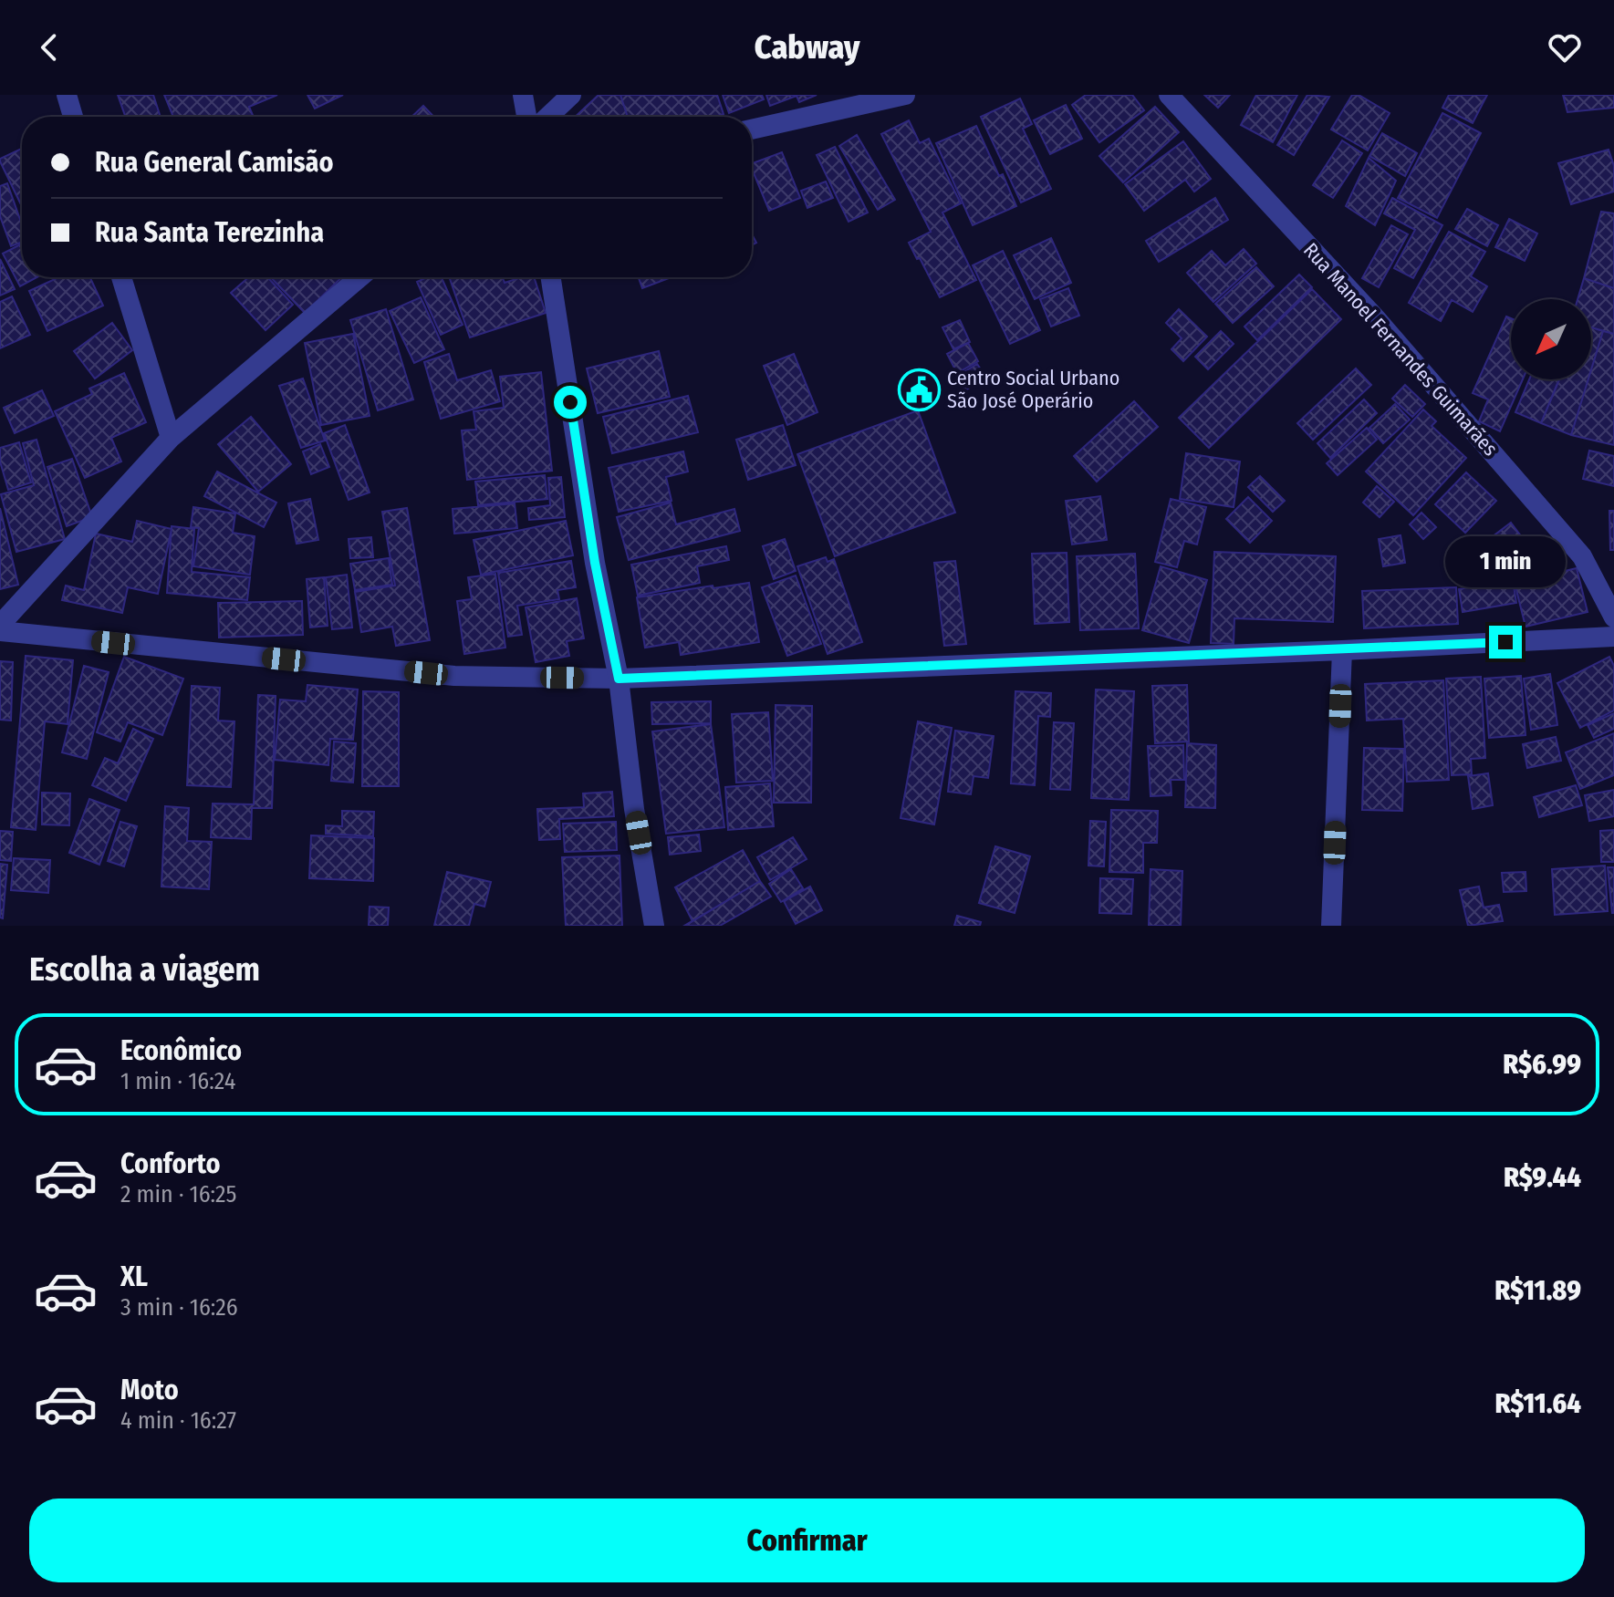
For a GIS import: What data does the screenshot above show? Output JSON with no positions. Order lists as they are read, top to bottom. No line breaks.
{"streets":{"street":["Rua Manoel Fernandes Guimarães"]},"places":{"public building":["Centro Social Urbano São José Operário"]},"north":"bottom left","page":{"header":"Cabway","banner":["Rua General Camisão","Rua Santa Terezinha"],"bubble":"1 min","heading":"Escolha a viagem","list":[{"name":"Econômico","note":"1 min · 16:24","value":"R$6.99"},{"name":"Conforto","note":"2 min · 16:25","value":"R$9.44"},{"name":"XL","note":"3 min · 16:26","value":"R$11.89"},{"name":"Moto","note":"4 min · 16:27","value":"R$11.64"}],"buttons":"Confirmar"}}
